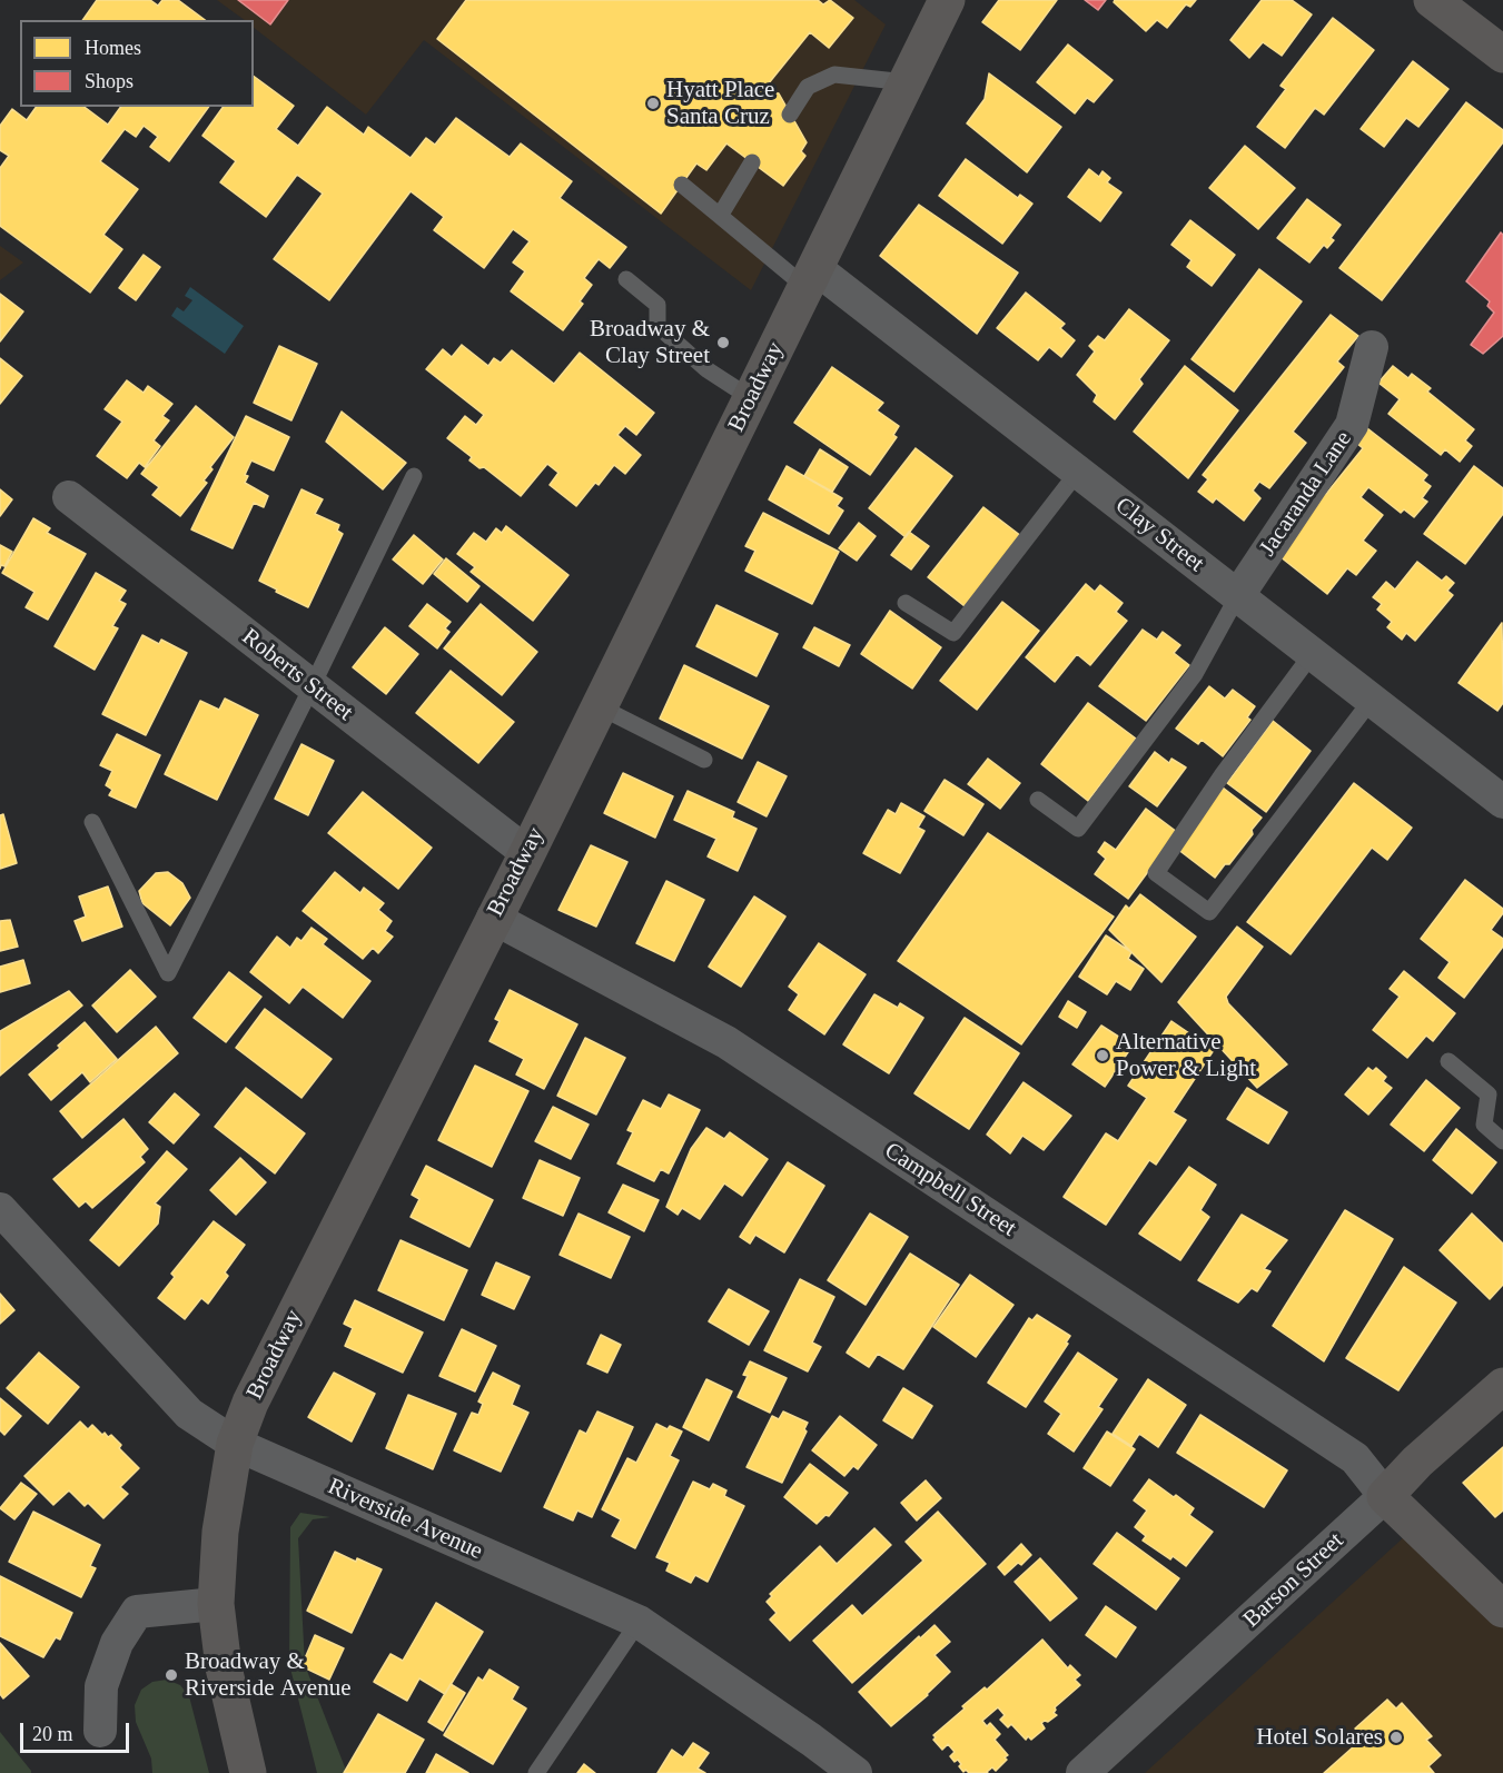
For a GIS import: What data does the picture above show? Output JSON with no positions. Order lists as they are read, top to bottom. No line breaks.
{"streets":{"main road":["Broadway","Barson Street"],"street":["Jacaranda Lane","Clay Street","Roberts Street","Campbell Street","Riverside Avenue"]},"crossings":[["Broadway","Clay Street"],["Broadway","Roberts Street"],["Broadway","Campbell Street"],["Broadway","Riverside Avenue"],["Jacaranda Lane","Clay Street"],["Campbell Street","Barson Street"]],"places":["Hyatt Place Santa Cruz","Broadway & Clay Street","Alternative Power & Light","Broadway & Riverside Avenue","Hotel Solares"],"legend":["Homes","Shops"],"scale_bar":"20 m"}
